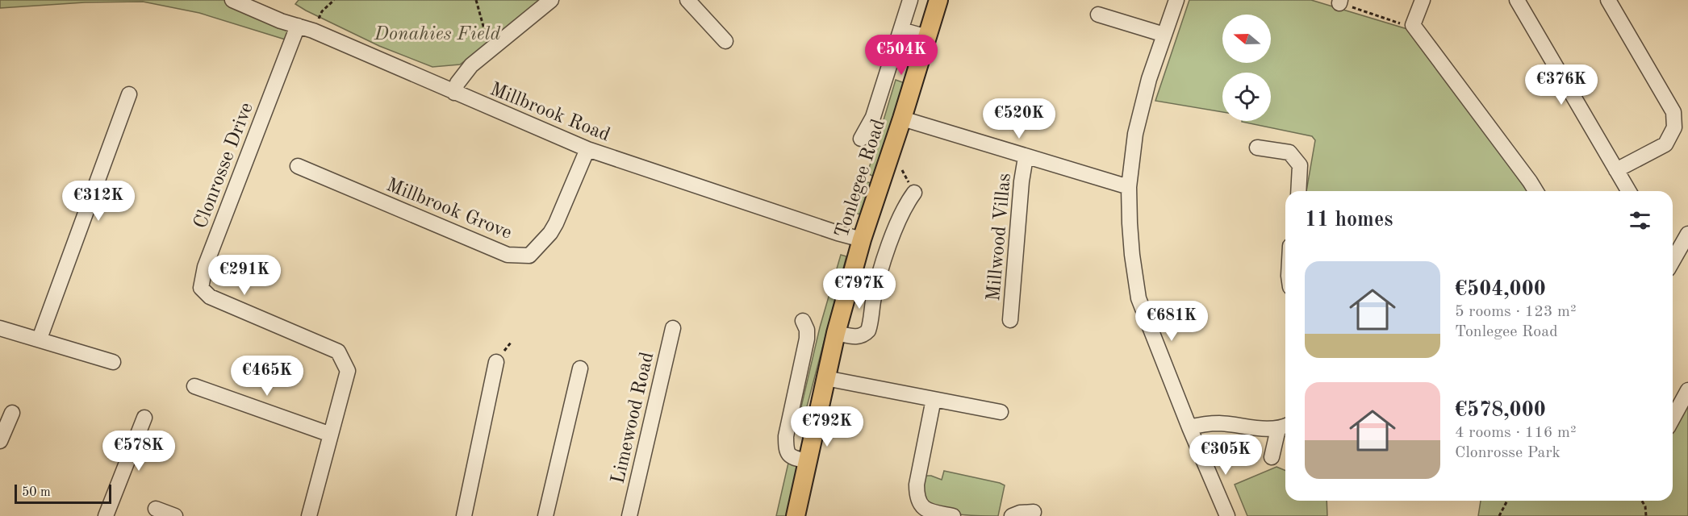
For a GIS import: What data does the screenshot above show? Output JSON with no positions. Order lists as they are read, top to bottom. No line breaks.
{"streets":{"main road":["Tonlegee Road"],"street":["Millbrook Road","Clonrosse Drive","Millbrook Grove","Millwood Villas","Limewood Road"]},"crossings":[["Millbrook Road","Clonrosse Drive"],["Millbrook Road","Tonlegee Road"],["Millbrook Road","Millbrook Grove"],["Tonlegee Road","Millwood Villas"]],"parks":["Donahies Field"],"scale_bar":"50 m","north":"left","page":{"price":["€504K","€376K","€520K","€312K","€291K","€797K","€681K","€465K","€792K","€578K","€305K"],"heading":"11 homes","list":[{"name":"€504,000","note":"5 rooms · 123 m² · Tonlegee Road"},{"name":"€578,000","note":"4 rooms · 116 m² · Clonrosse Park"}],"scale":"50 m"}}
